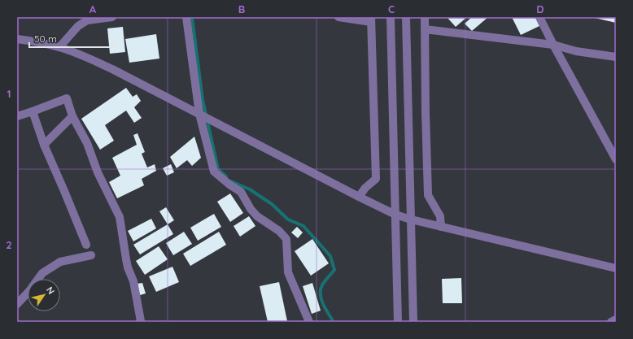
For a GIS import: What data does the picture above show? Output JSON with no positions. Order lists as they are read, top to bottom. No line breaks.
{"scale_bar":"50 m","north":"top right","grid":{"columns":["A","B","C","D"],"rows":["1","2"]}}
